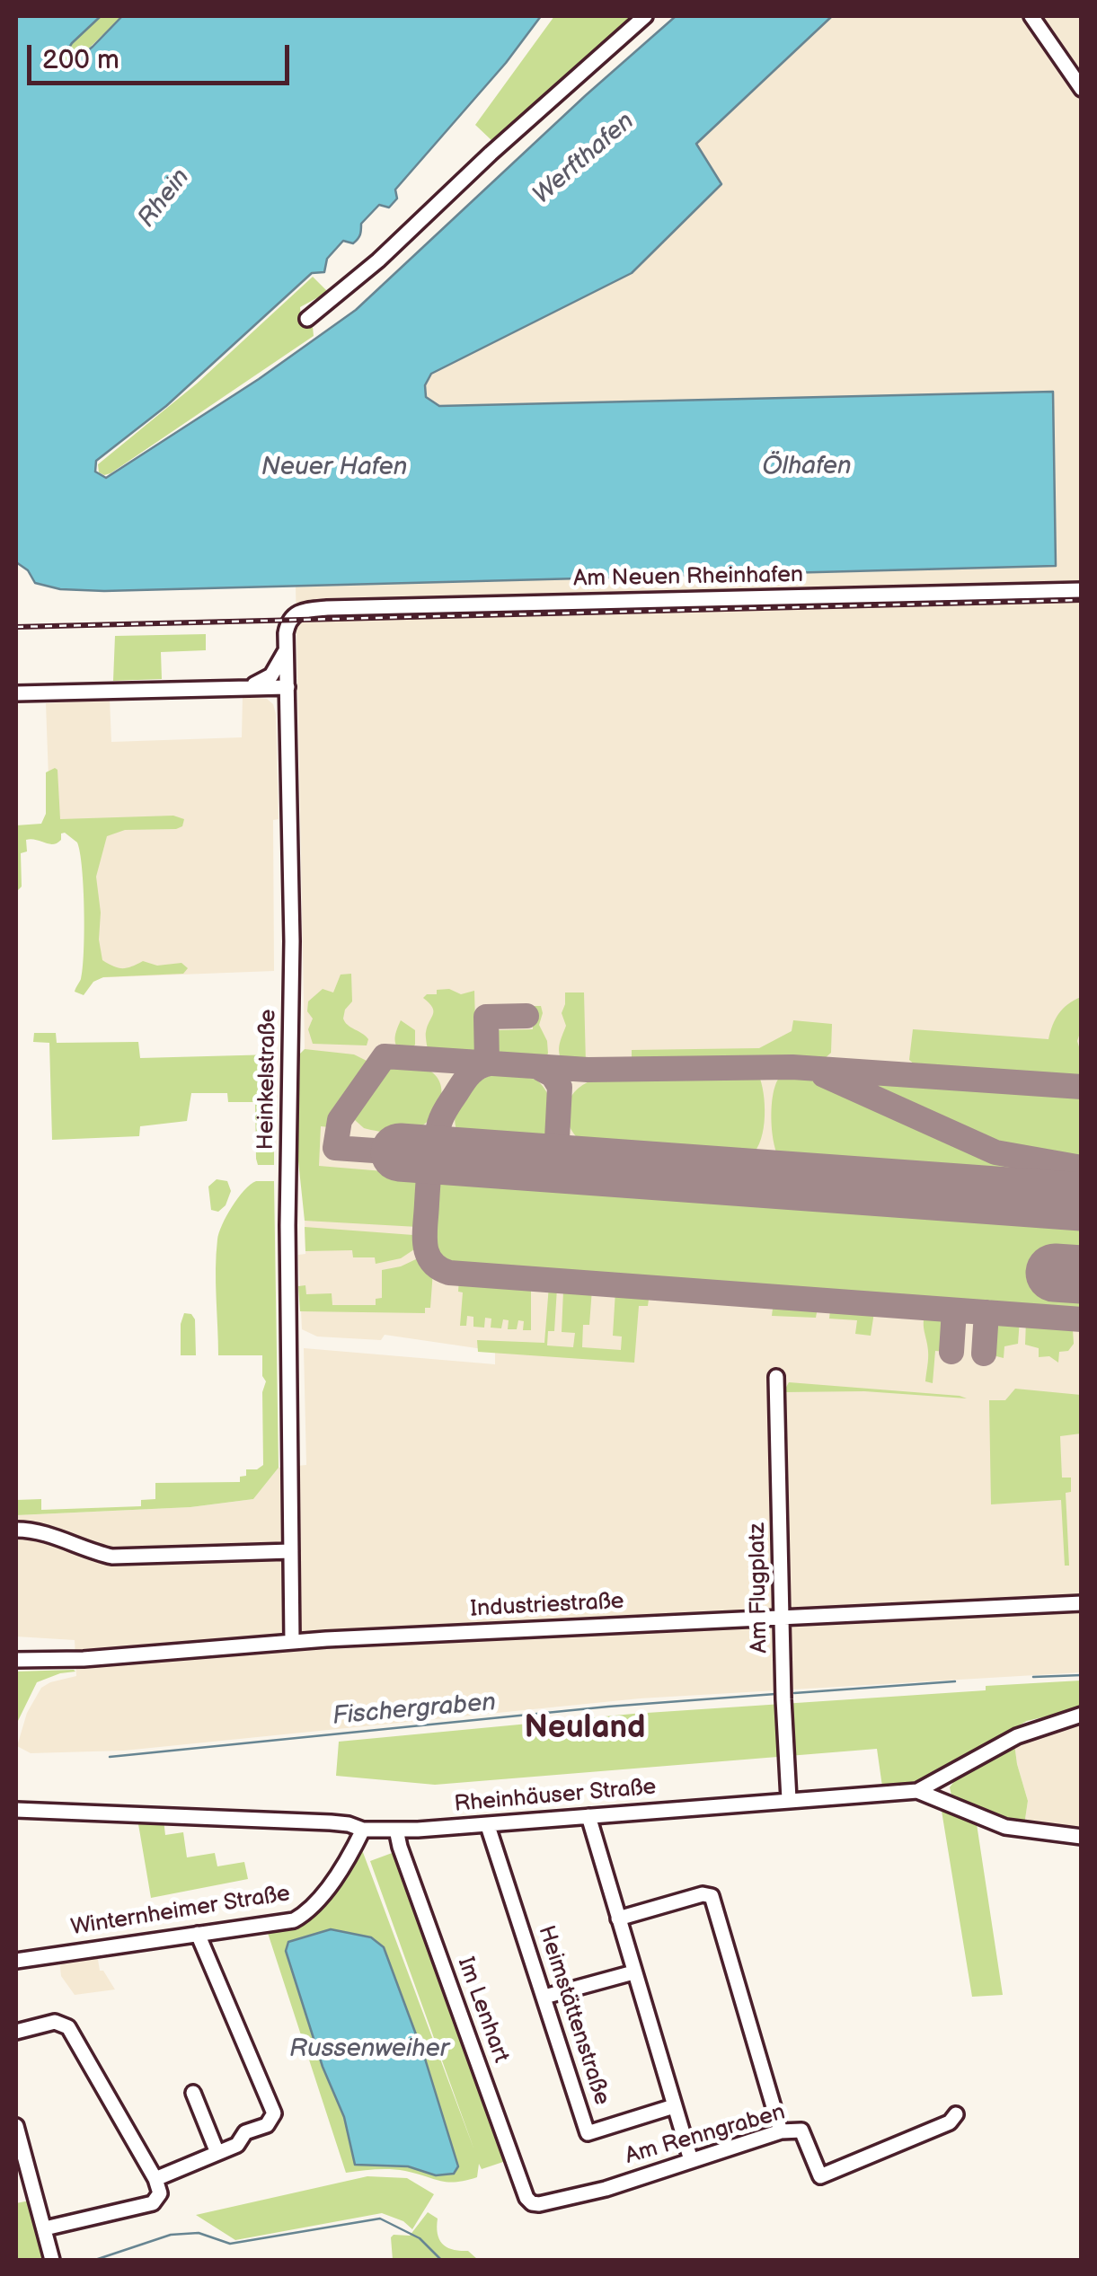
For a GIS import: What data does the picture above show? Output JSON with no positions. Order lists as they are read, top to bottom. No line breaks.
{"streets":{"street":["Am Neuen Rheinhafen","Heinkelstraße","Am Flugplatz","Industriestraße","Rheinhäuser Straße","Winternheimer Straße","Im Lenhart","Heimstättenstraße","Am Renngraben"]},"crossings":[["Am Neuen Rheinhafen","Heinkelstraße"],["Heinkelstraße","Industriestraße"],["Am Flugplatz","Industriestraße"],["Am Flugplatz","Rheinhäuser Straße"],["Rheinhäuser Straße","Winternheimer Straße"],["Rheinhäuser Straße","Im Lenhart"],["Rheinhäuser Straße","Heimstättenstraße"],["Im Lenhart","Am Renngraben"]],"districts":["Neuland"],"water":["Werfthafen","Rhein","Ölhafen","Neuer Hafen","Fischergraben","Russenweiher"],"scale_bar":"200 m"}
